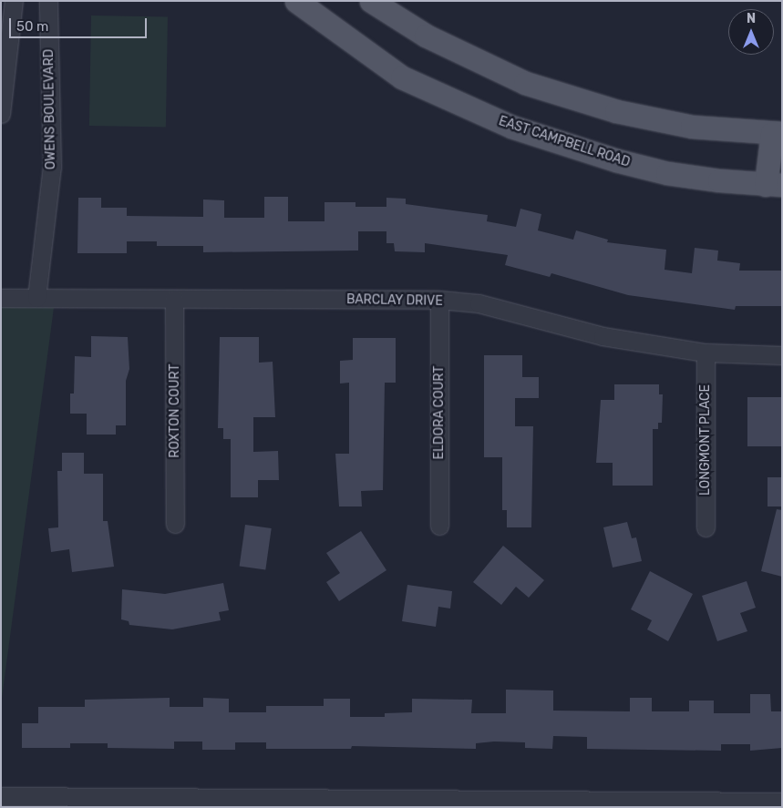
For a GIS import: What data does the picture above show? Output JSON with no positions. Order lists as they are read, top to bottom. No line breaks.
{"streets":{"main road":["EAST CAMPBELL ROAD"],"street":["OWENS BOULEVARD","BARCLAY DRIVE","ROXTON COURT","ELDORA COURT","LONGMONT PLACE"]},"crossings":[["OWENS BOULEVARD","BARCLAY DRIVE"],["BARCLAY DRIVE","ROXTON COURT"],["BARCLAY DRIVE","ELDORA COURT"],["BARCLAY DRIVE","LONGMONT PLACE"]],"scale_bar":"50 m","north":"top"}
